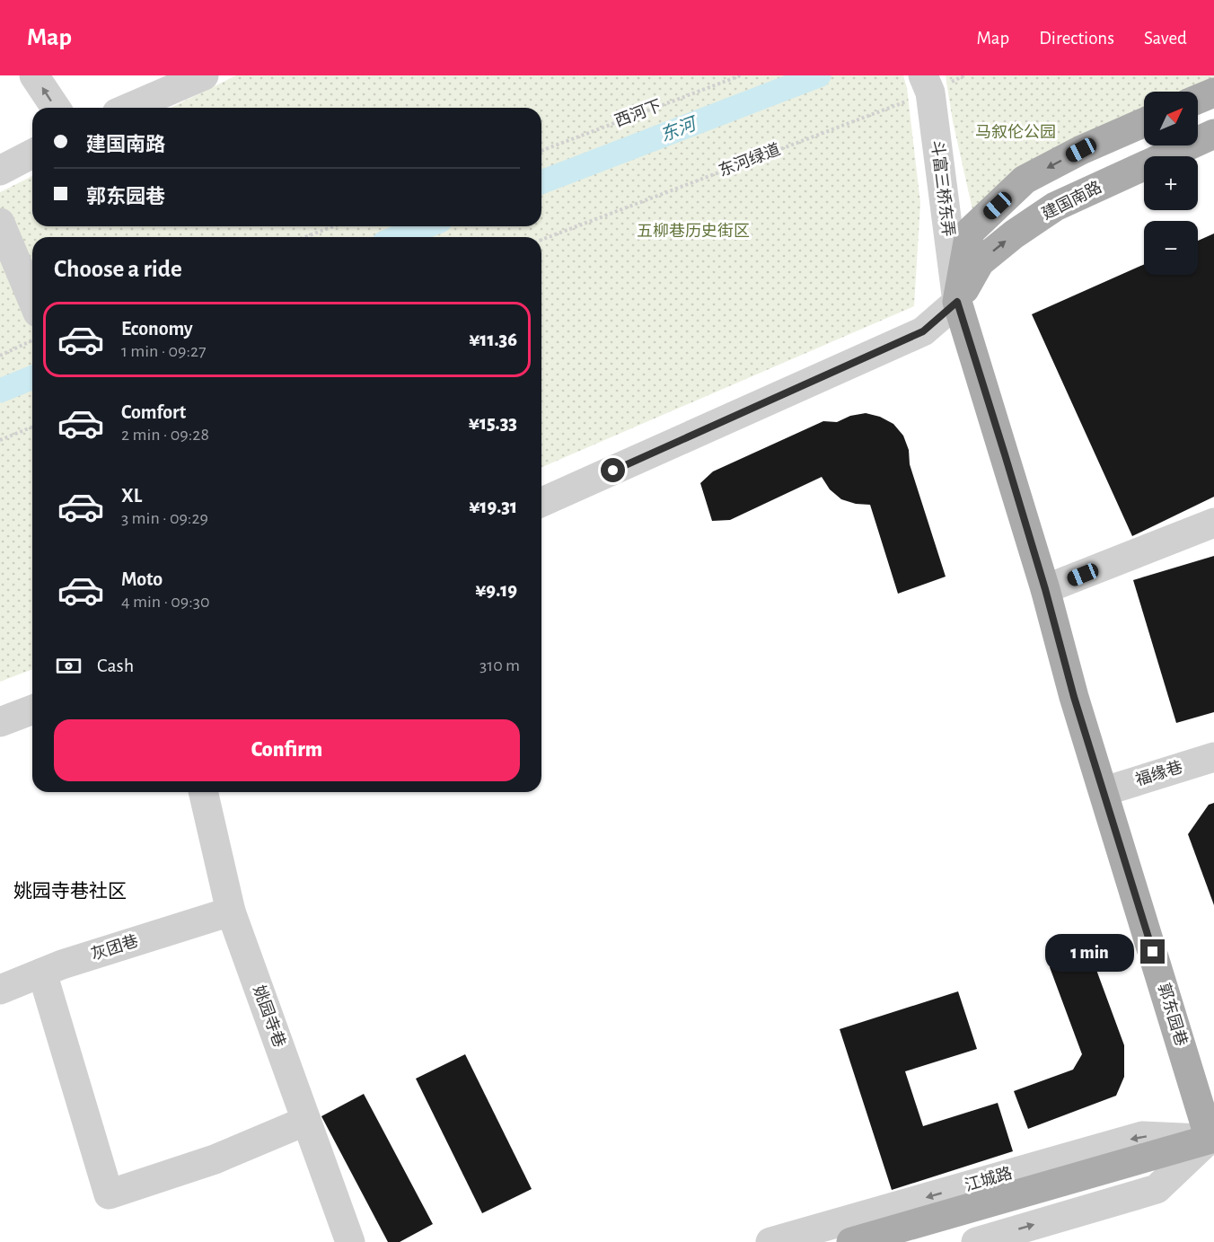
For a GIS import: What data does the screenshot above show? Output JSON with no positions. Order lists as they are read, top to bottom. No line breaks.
{"streets":{"main road":["建国南路","郭东园巷","江城路"],"street":["斗富三桥东弄","福缘巷","灰团巷","姚园寺巷"],"path":["西河下","东河绿道"]},"crossings":[["东河绿道","斗富三桥东弄"],["斗富三桥东弄","建国南路"],["斗富三桥东弄","郭东园巷"],["建国南路","郭东园巷"],["福缘巷","郭东园巷"],["灰团巷","姚园寺巷"],["郭东园巷","江城路"]],"districts":["姚园寺巷社区"],"water":["东河"],"parks":["马叙伦公园","五柳巷历史街区"],"north":"top right","page":{"header":"Map","nav":["Map","Directions","Saved"],"map_buttons":["+","−"],"banner":["建国南路","郭东园巷"],"heading":"Choose a ride","list":[{"name":"Economy","note":"1 min · 09:27","value":"¥11.36"},{"name":"Comfort","note":"2 min · 09:28","value":"¥15.33"},{"name":"XL","note":"3 min · 09:29","value":"¥19.31"},{"name":"Moto","note":"4 min · 09:30","value":"¥9.19"}],"pay":["Cash","310 m"],"buttons":"Confirm","bubble":"1 min"}}
